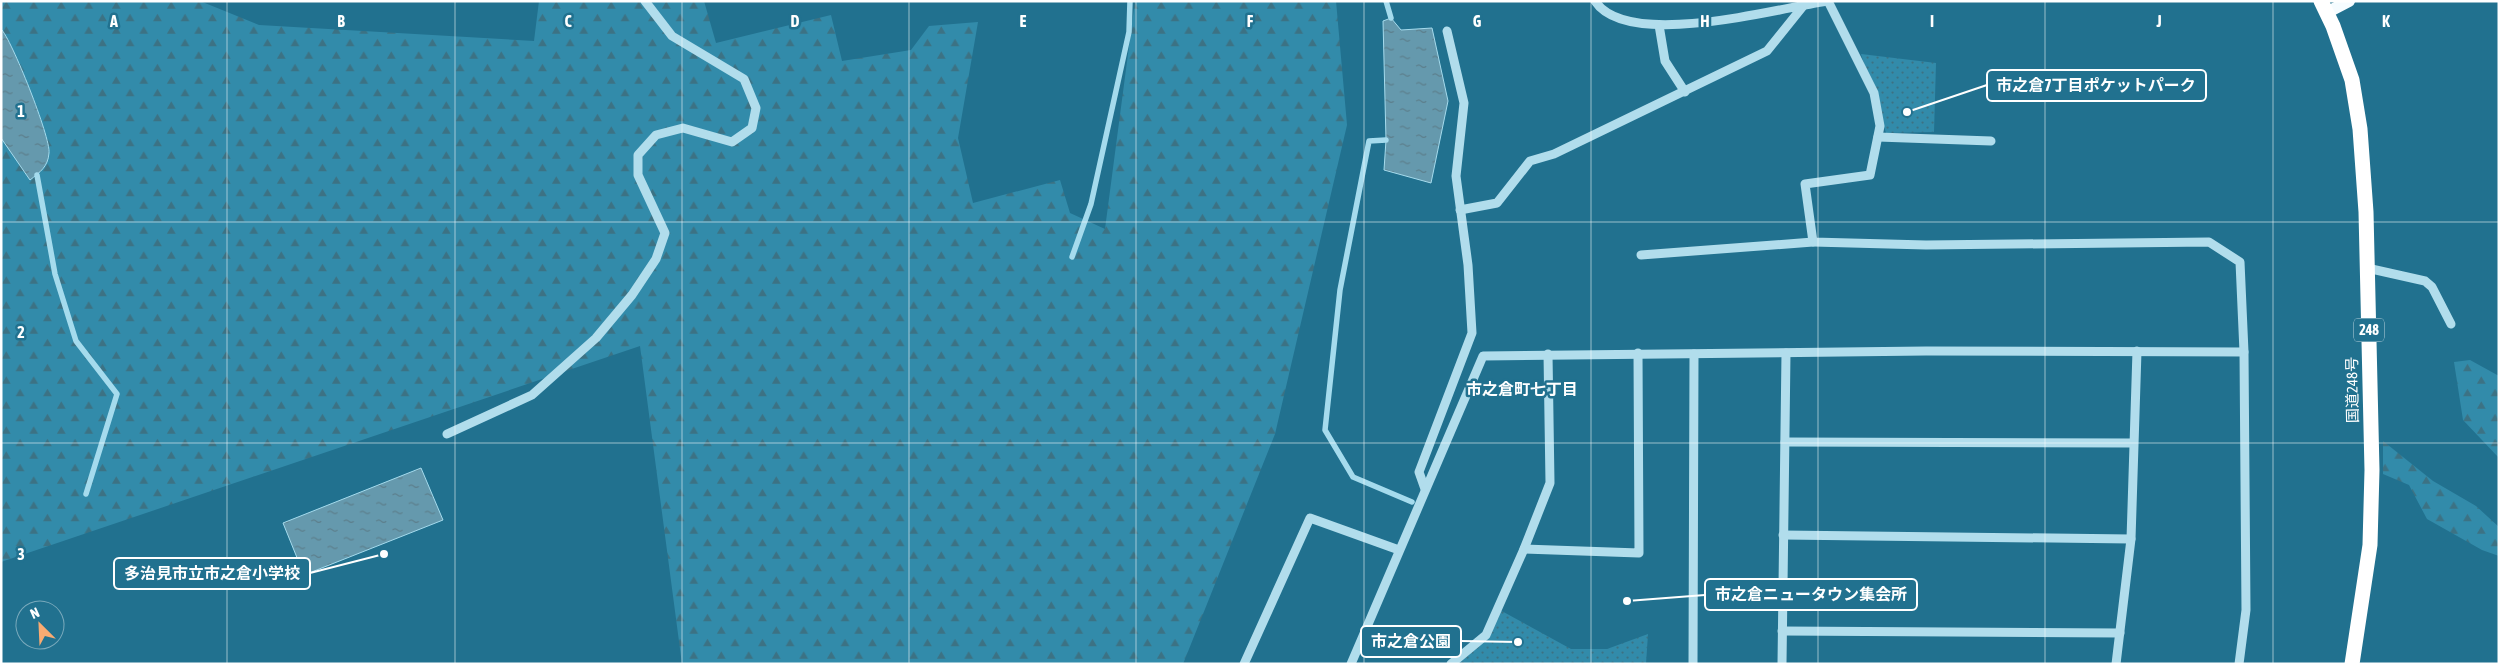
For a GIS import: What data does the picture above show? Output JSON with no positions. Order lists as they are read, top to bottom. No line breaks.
{"streets":{"highway":["248","国道248号"]},"districts":["市之倉町七丁目"],"places":["市之倉7丁目ポケットパーク","多治見市立市之倉小学校","市之倉ニュータウン集会所","市之倉公園"],"north":"top left","grid":{"columns":["A","B","C","D","E","F","G","H","I","J","K"],"rows":["1","2","3"]}}
